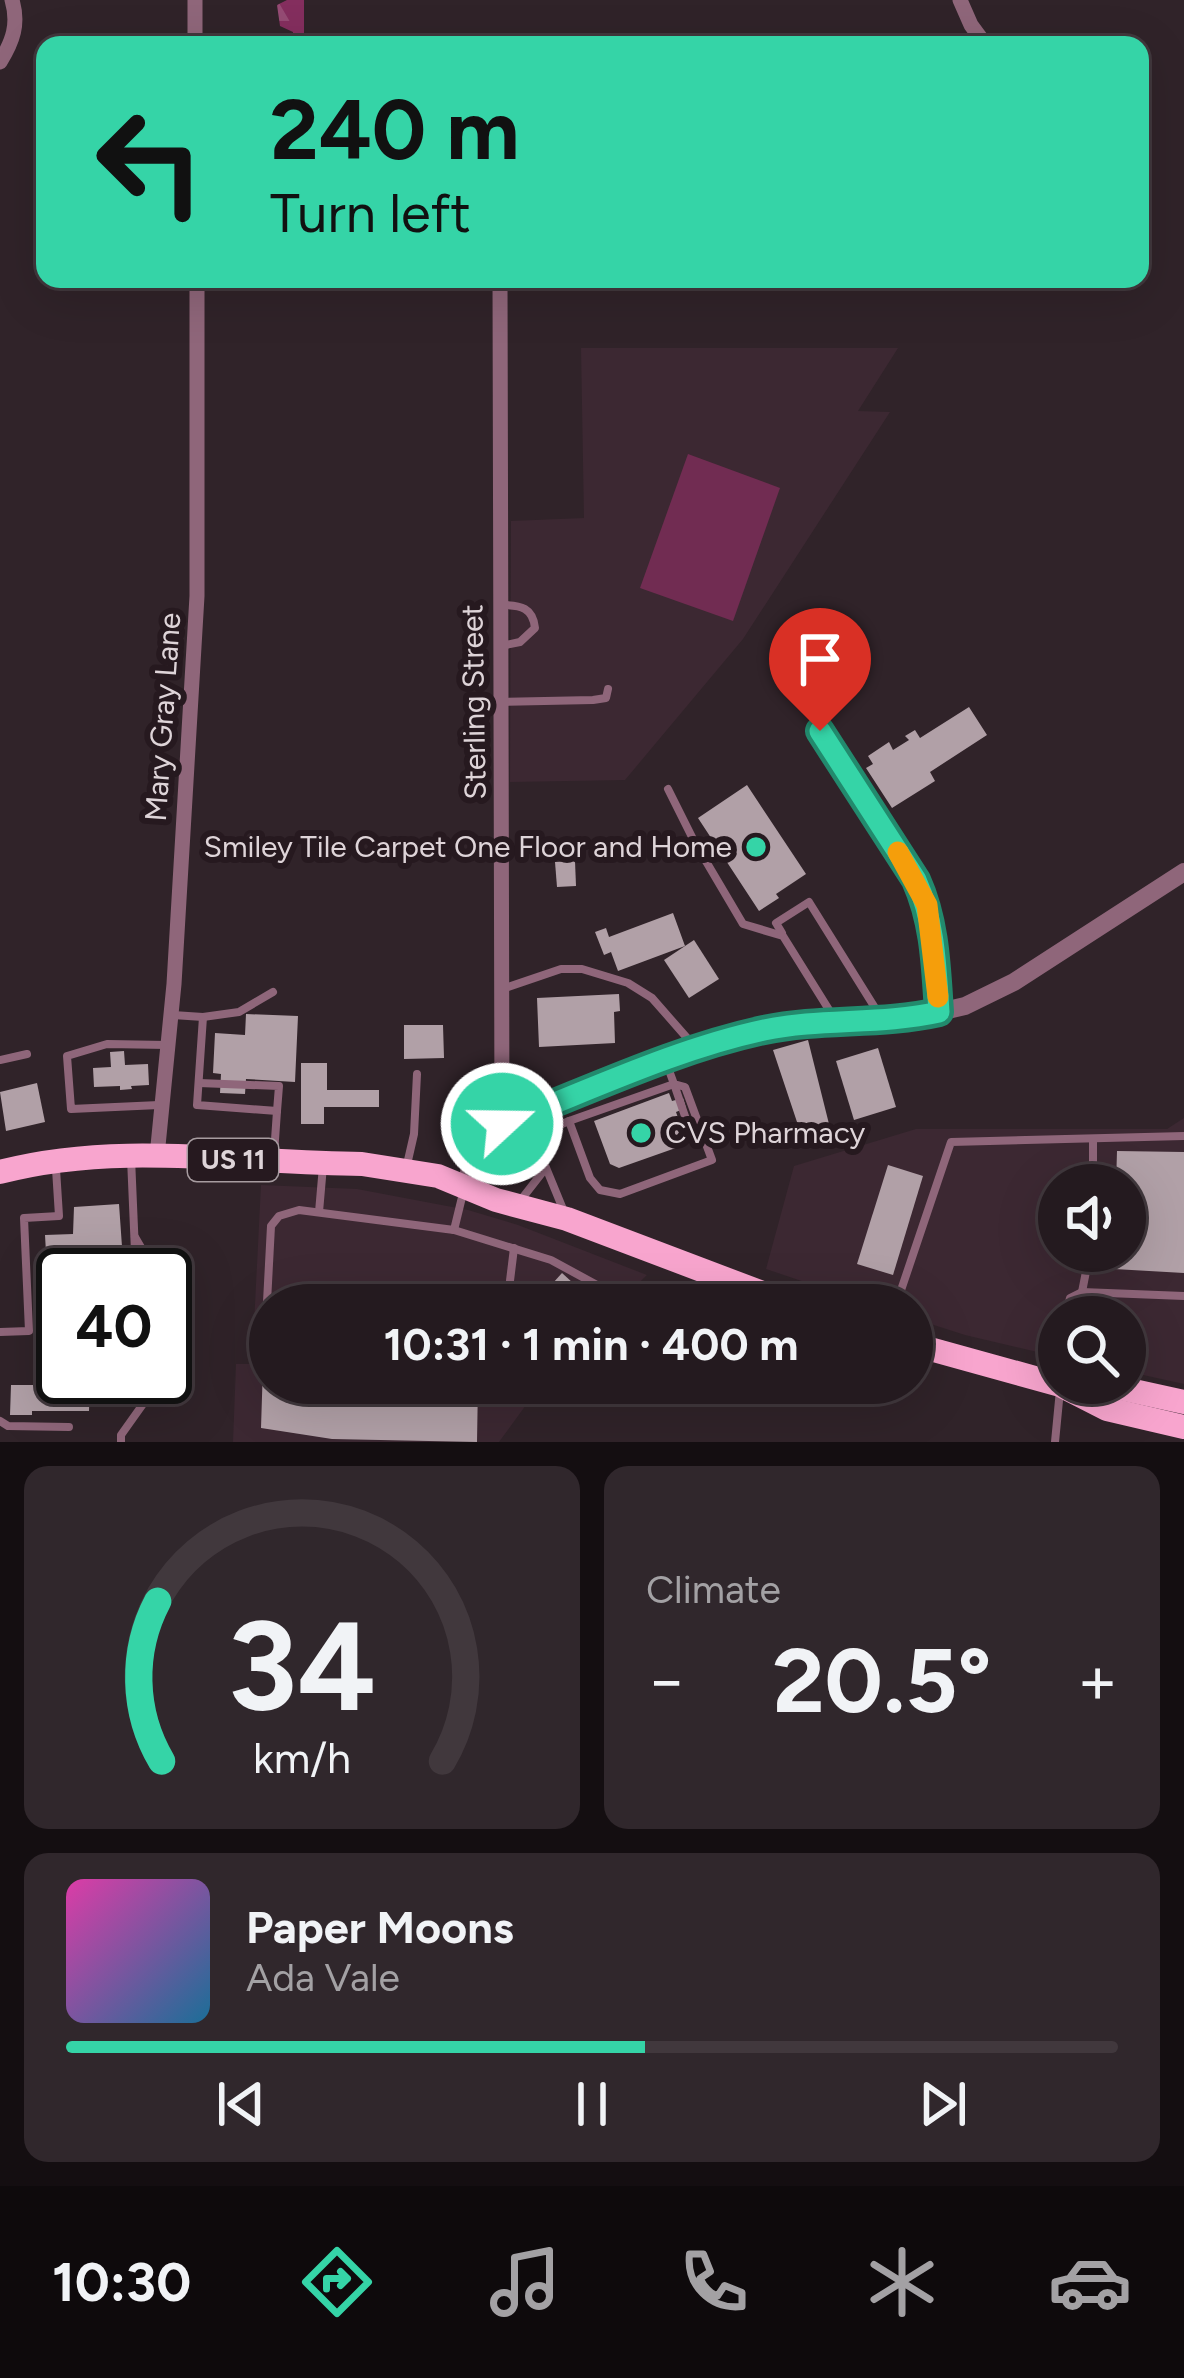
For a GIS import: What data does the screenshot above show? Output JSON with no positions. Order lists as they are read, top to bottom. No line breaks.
{"streets":{"main road":["US 11"],"street":["Sterling Street","Mary Gray Lane"]},"crossings":[["Mary Gray Lane","US 11"]],"places":["Smiley Tile Carpet One Floor and Home","CVS Pharmacy"],"page":{"turn":["240 m","Turn left"],"limit":"40","trip":"10:31 · 1 min · 400 m","tile":"Climate","heat":["−","20.5°","+"],"song":["Paper Moons","Ada Vale"],"tabs":"10:30","gauge":["34","km/h"]}}
